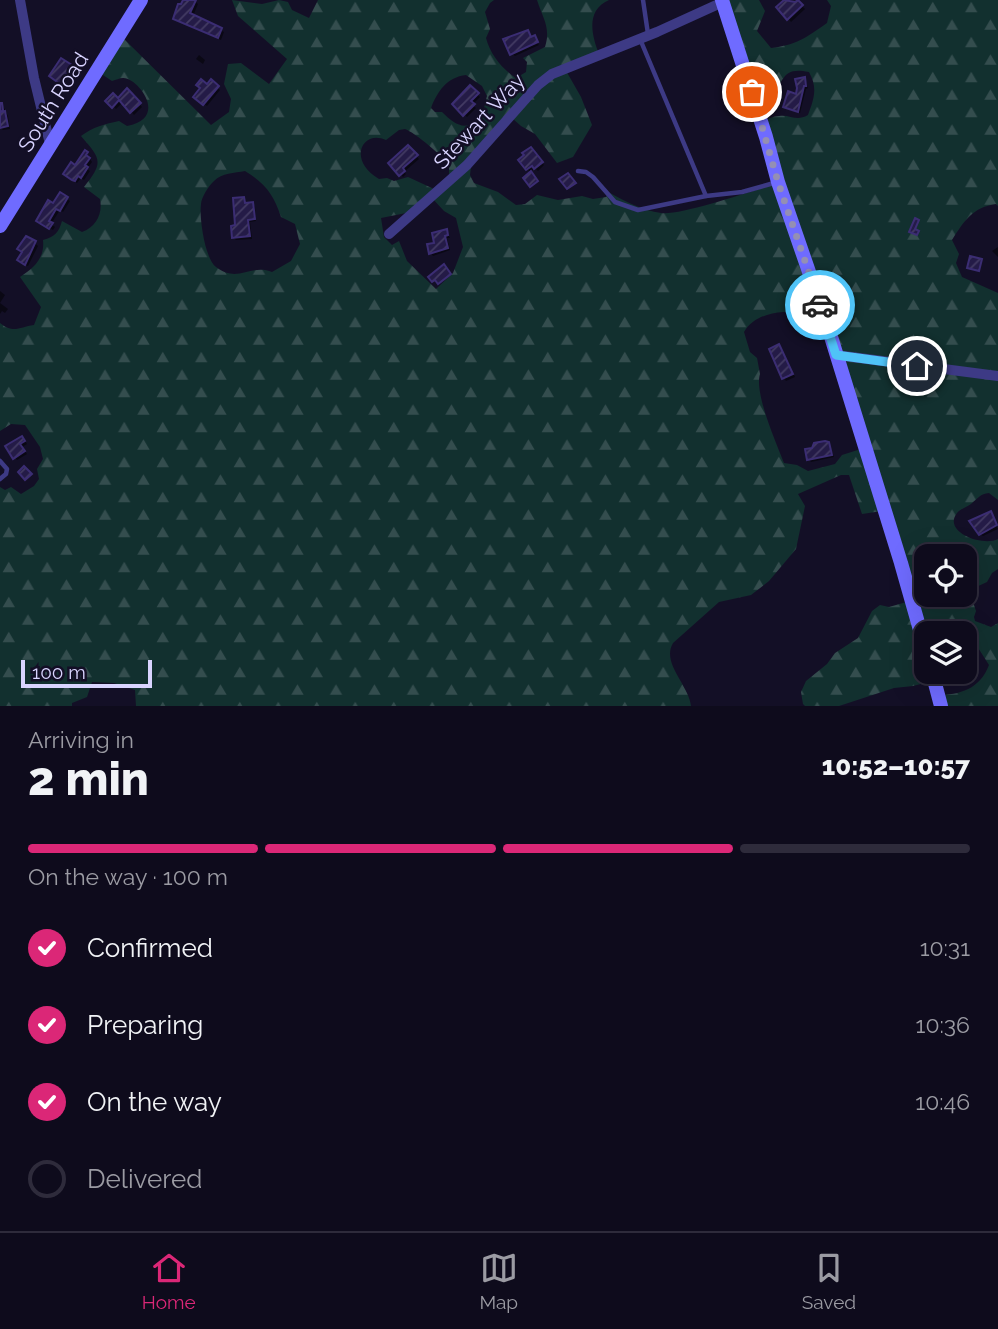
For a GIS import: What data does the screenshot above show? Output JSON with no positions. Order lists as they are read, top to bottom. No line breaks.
{"streets":{"street":["South Road","Stewart Way"]},"scale_bar":"100 m","page":{"scale":"100 m","heading":["2 min","Arriving in","10:52–10:57"],"bar":"On the way · 100 m","list":[["Confirmed","10:31"],["Preparing","10:36"],["On the way","10:46"],"Delivered"],"tabs":["Home","Map","Saved"]}}
